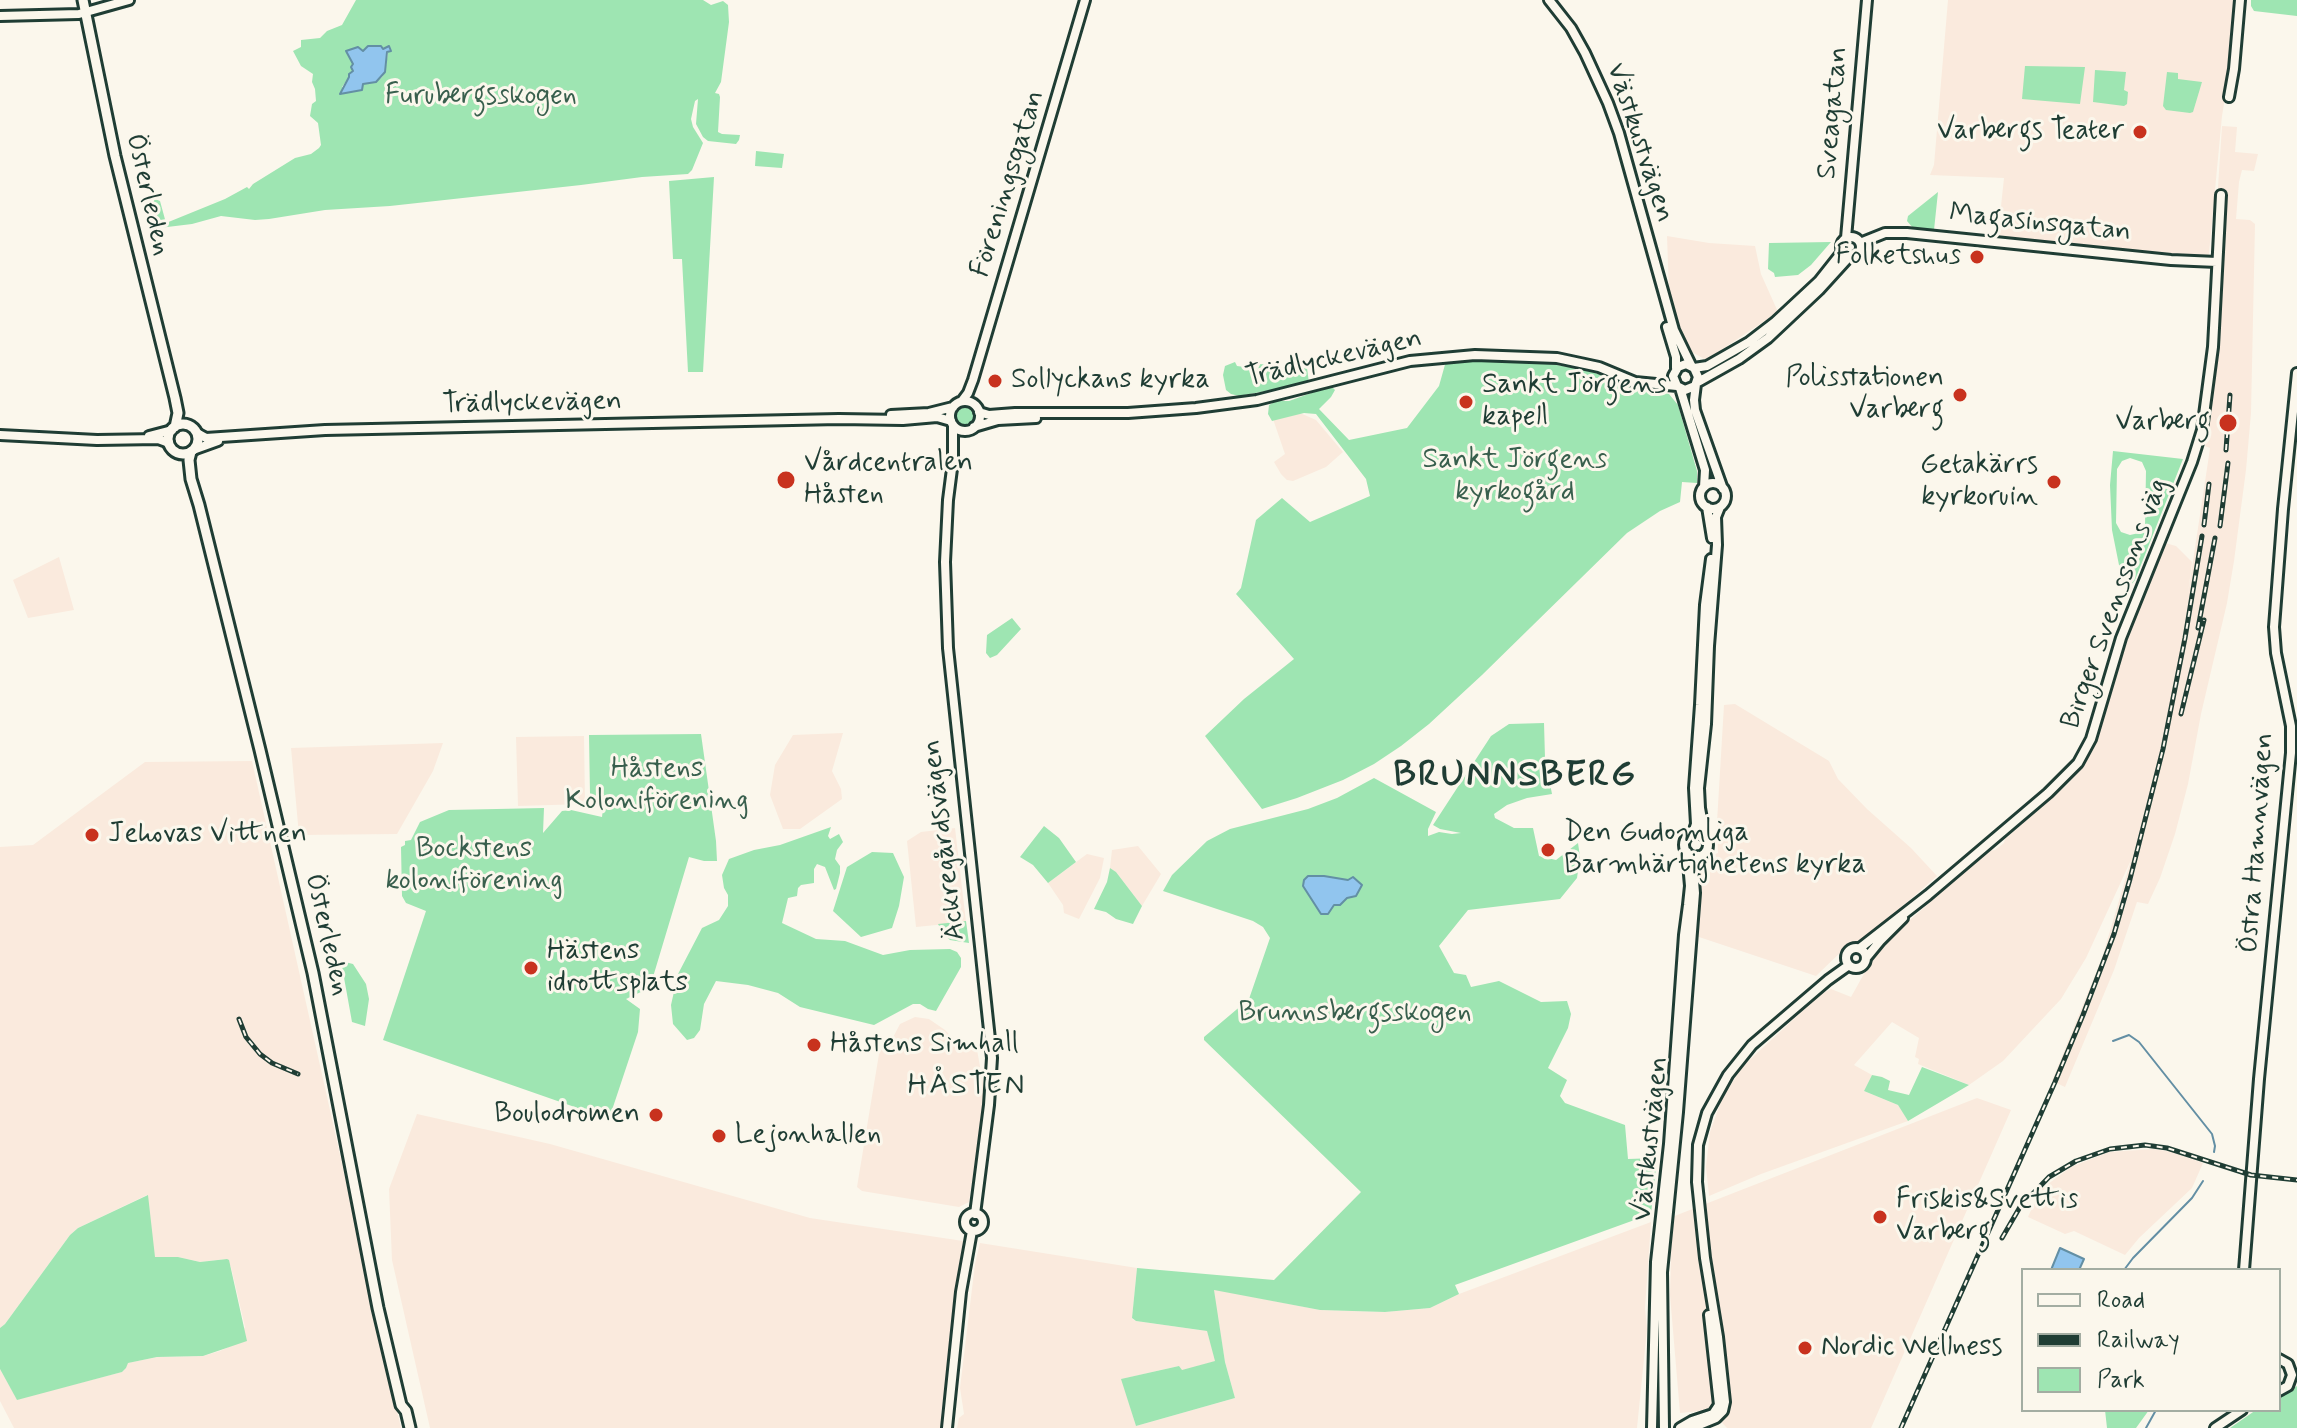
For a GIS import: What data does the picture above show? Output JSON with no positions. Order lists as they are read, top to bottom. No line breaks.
{"streets":{"main road":["Österleden","Trädlyckevägen"],"street":["Sveagatan","Västkustvägen","Föreningsgatan","Magasinsgatan","Birger Svenssons väg","Äckregårdsvägen","Östra Hamnvägen"]},"crossings":[["Sveagatan","Magasinsgatan"],["Västkustvägen","Trädlyckevägen"],["Föreningsgatan","Trädlyckevägen"],["Föreningsgatan","Äckregårdsvägen"],["Österleden","Trädlyckevägen"],["Magasinsgatan","Birger Svenssons väg"],["Trädlyckevägen","Äckregårdsvägen"]],"districts":["BRUNNSBERG","HÅSTEN"],"parks":["Furubergsskogen","Sankt Jörgens kyrkogård","Håstens Koloniförening","Bockstens koloniförening","Brunnsbergsskogen"],"places":["Varbergs Teater","Folketshus","Sollyckans kyrka","Polisstationen Varberg","Sankt Jörgens kapell","Varberg","Vårdcentralen Håsten","Getakärrs kyrkoruin","Jehovas Vittnen","Den Gudomliga Barmhärtighetens kyrka","Hästens idrottsplats","Håstens Simhall","Boulodromen","Lejonhallen","Friskis&Svettis Varberg","Nordic Wellness"],"legend":["Road","Railway","Park"]}
